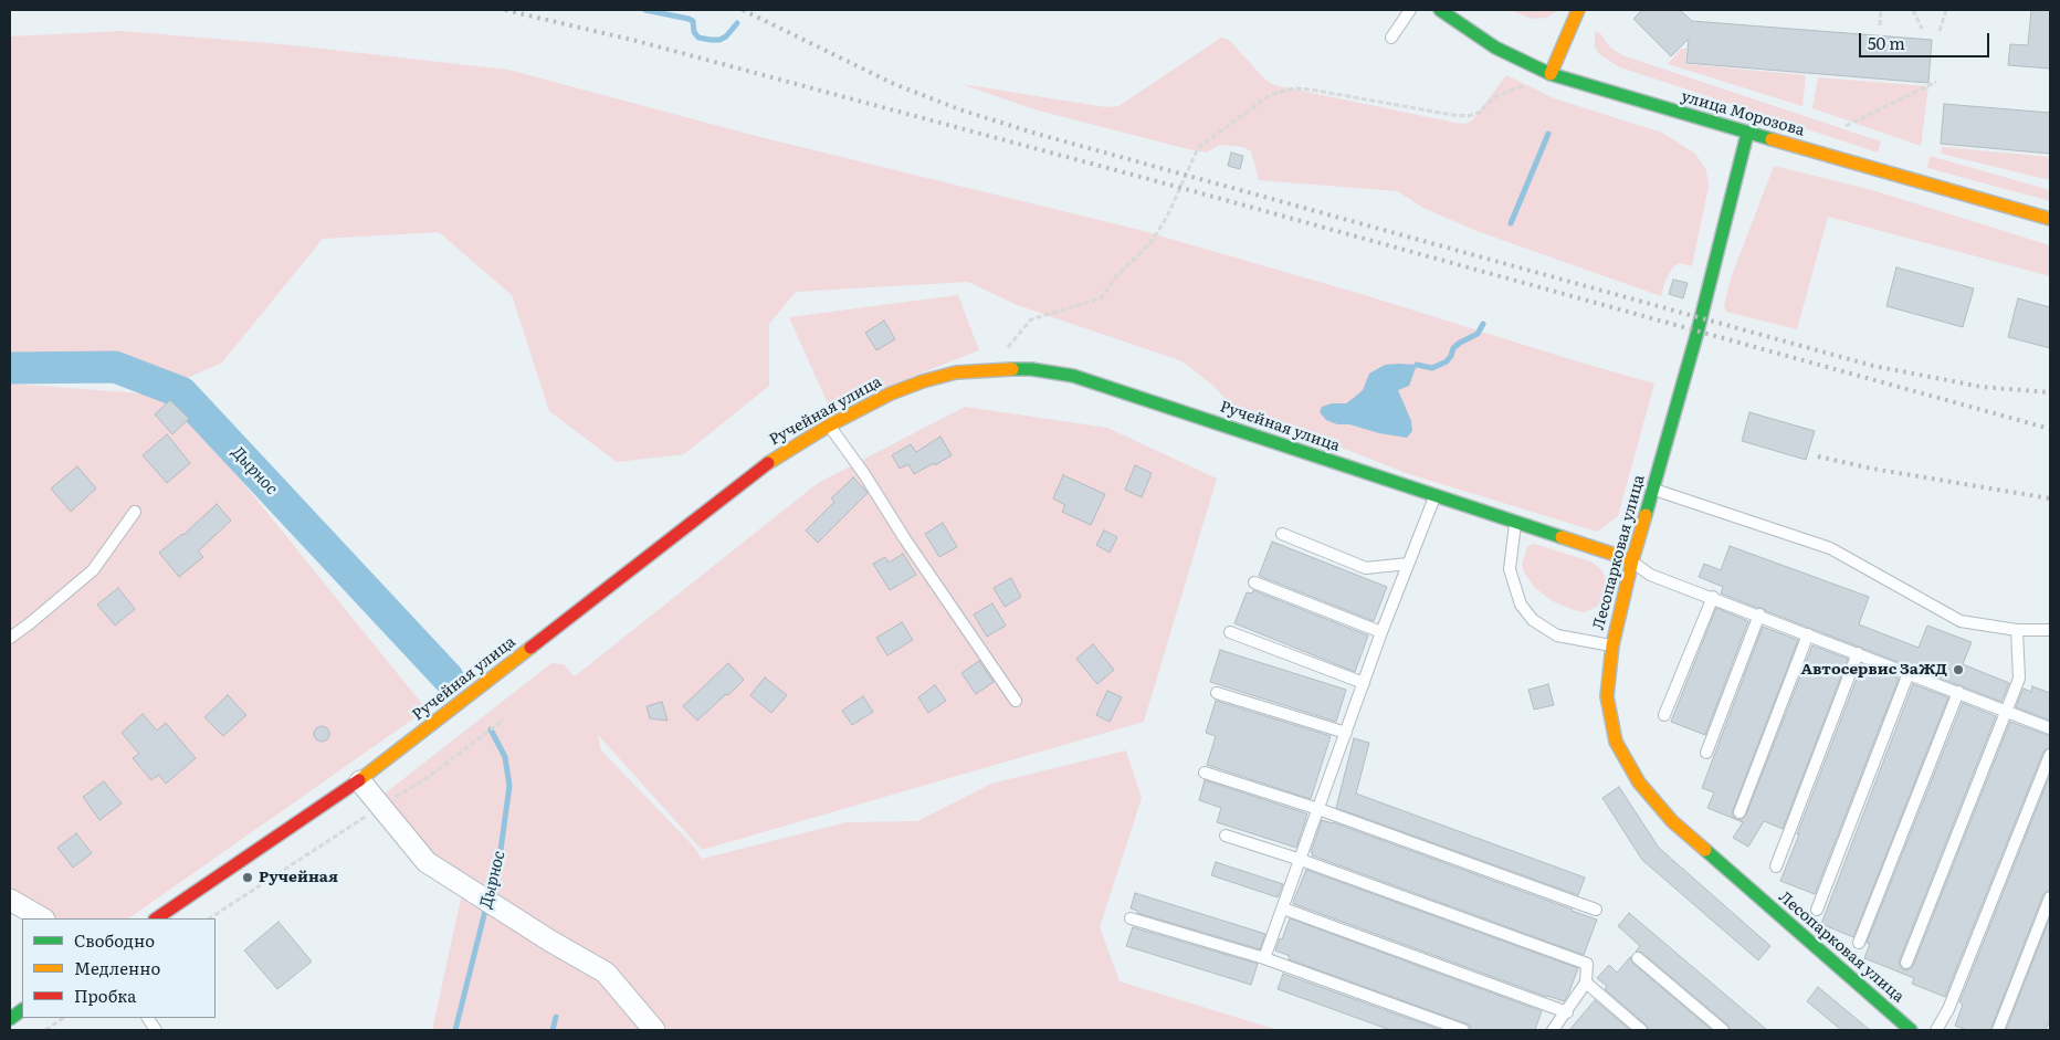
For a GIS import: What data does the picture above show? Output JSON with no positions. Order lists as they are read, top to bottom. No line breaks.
{"streets":{"street":["улица Морозова","Ручейная улица","Лесопарковая улица"]},"crossings":[["улица Морозова","Лесопарковая улица"],["Ручейная улица","Лесопарковая улица"]],"water":["Дырнос"],"places":["Автосервис ЗаЖД","Ручейная"],"legend":["Свободно","Медленно","Пробка"],"scale_bar":"50 m"}
